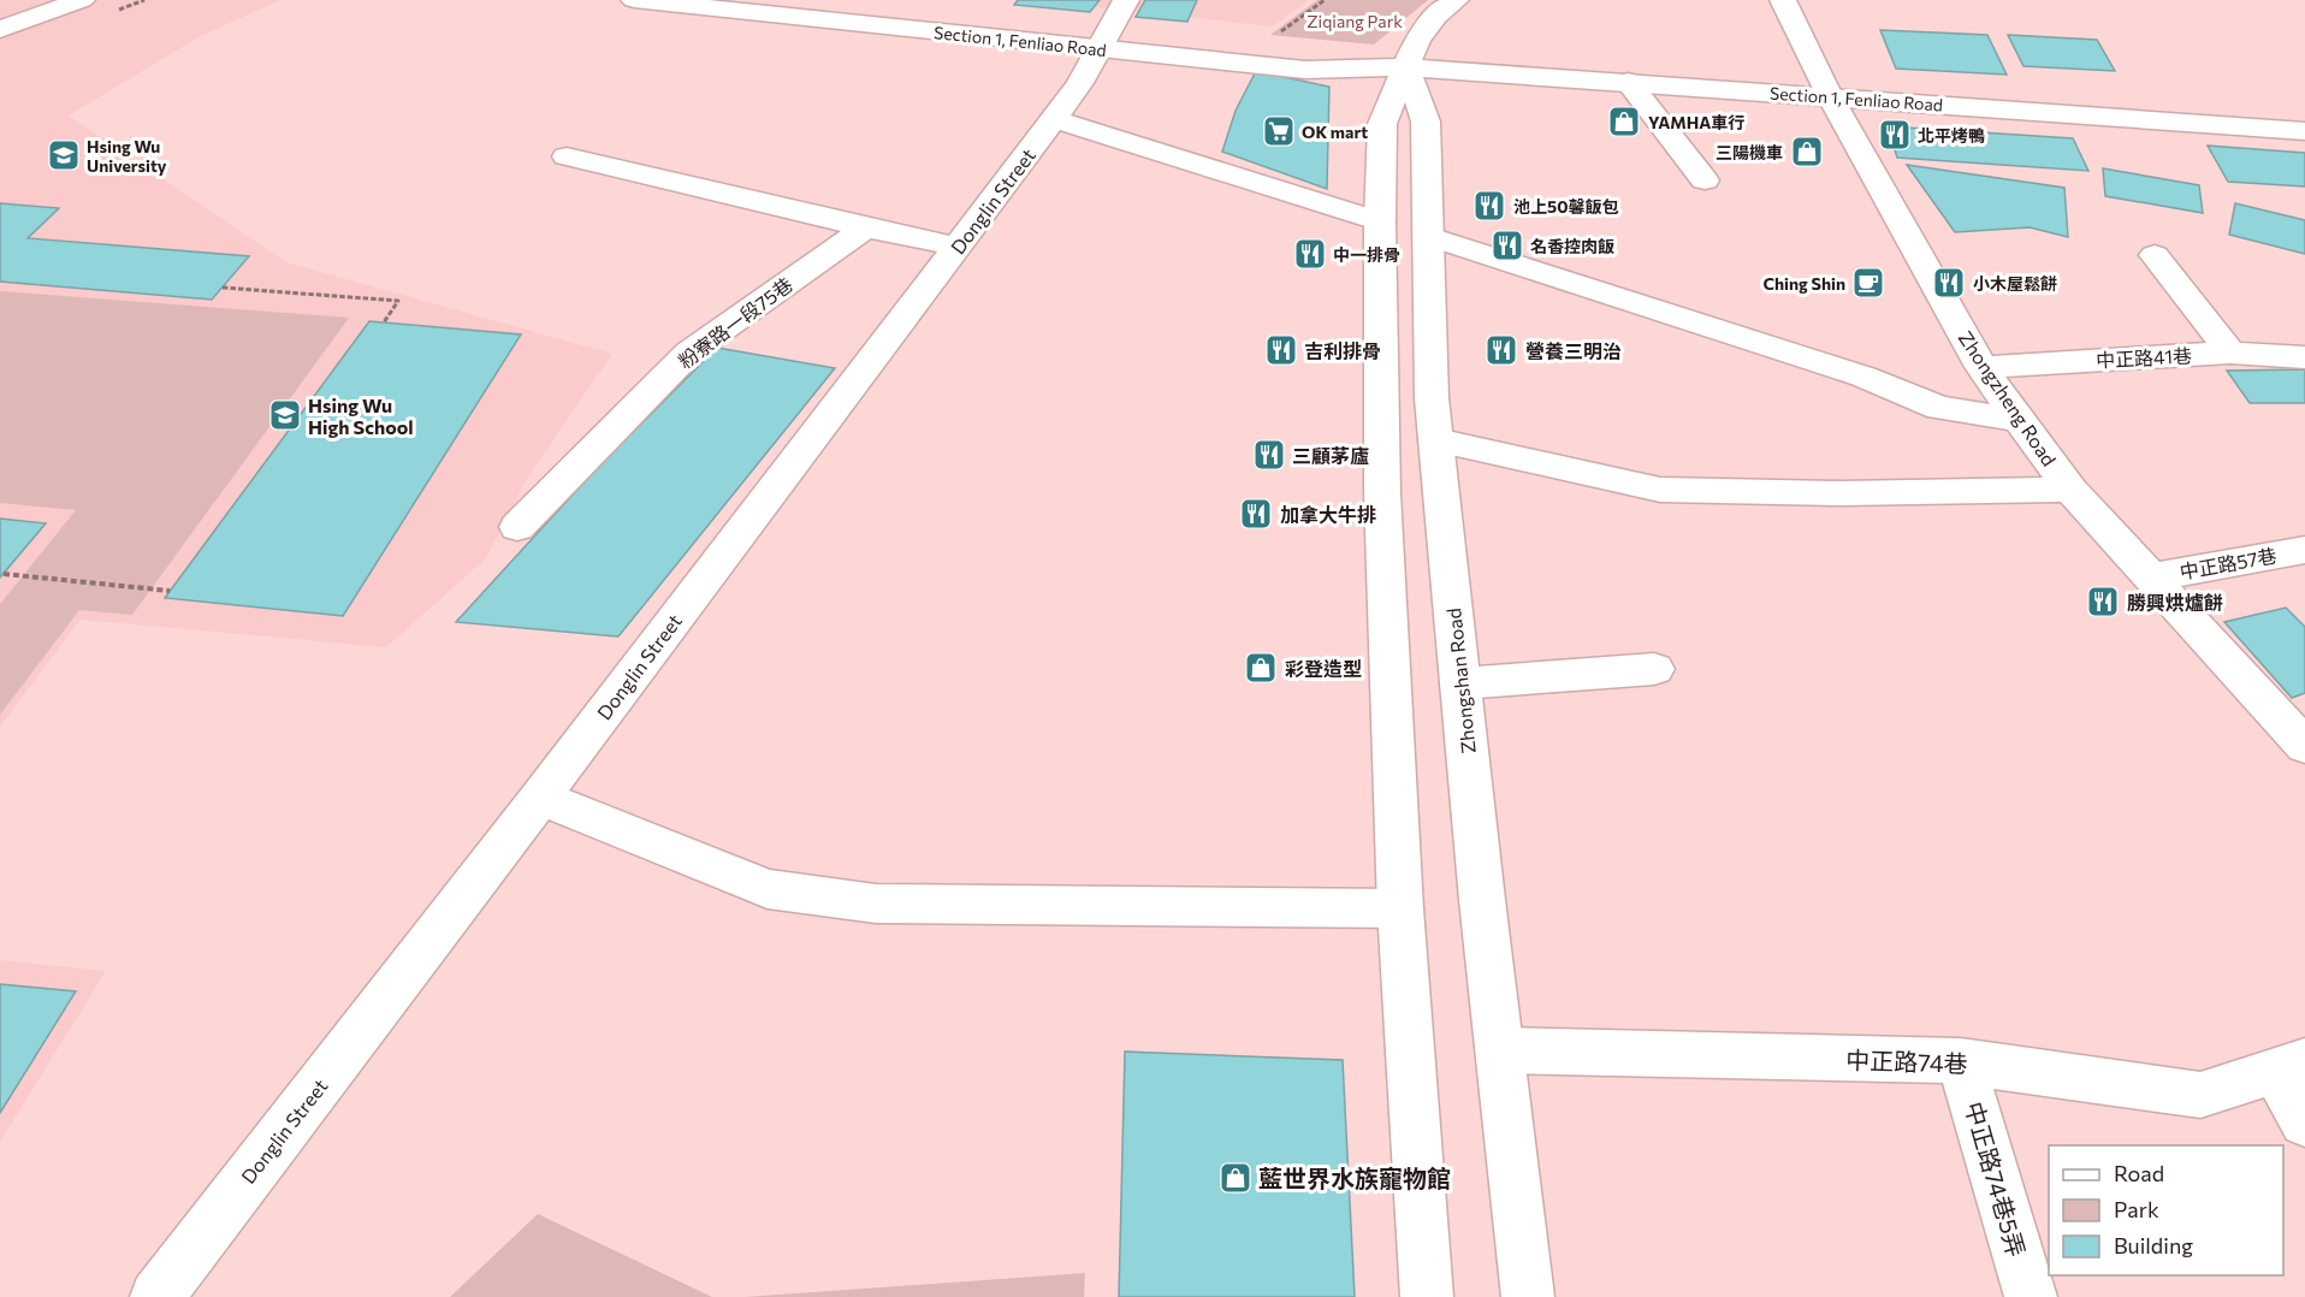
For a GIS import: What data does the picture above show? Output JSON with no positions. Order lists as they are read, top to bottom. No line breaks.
{"streets":{"main road":["Section 1, Fenliao Road","Donglin Street","粉寮路一段75巷","中正路41巷","Zhongzheng Road","中正路57巷","Zhongshan Road","中正路74巷","中正路74巷5弄"]},"crossings":[["Section 1, Fenliao Road","Donglin Street"],["Section 1, Fenliao Road","Zhongzheng Road"],["Section 1, Fenliao Road","Zhongshan Road"],["中正路41巷","Zhongzheng Road"],["Zhongzheng Road","中正路57巷"],["Zhongshan Road","中正路74巷"],["中正路74巷","中正路74巷5弄"]],"parks":["Ziqiang Park"],"places":{"shop":["YAMHA車行","三陽機車","彩登造型","藍世界水族寵物館"],"supermarket":["OK mart"],"restaurant":["北平烤鴨","池上50馨飯包","名香控肉飯","中一排骨","小木屋鬆餅","吉利排骨","營養三明治","三顧茅廬","加拿大牛排","勝興烘爐餅"],"school or university":["Hsing Wu University","Hsing Wu High School"],"cafe":["Ching Shin"]},"legend":["Road","Park","Building"]}
